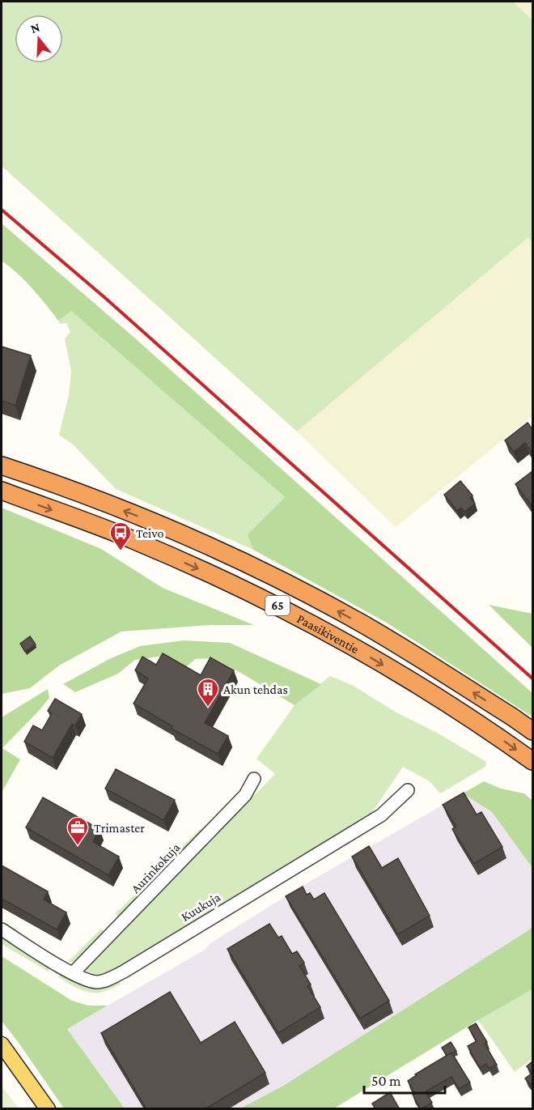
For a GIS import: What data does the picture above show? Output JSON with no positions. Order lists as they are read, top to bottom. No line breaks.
{"streets":{"highway":["65","Paasikiventie"],"street":["Aurinkokuja","Kuukuja"]},"crossings":[["Aurinkokuja","Kuukuja"]],"places":{"bus stop":["Teivo"],"building":["Akun tehdas"],"office":["Trimaster"]},"scale_bar":"50 m","north":"top"}
